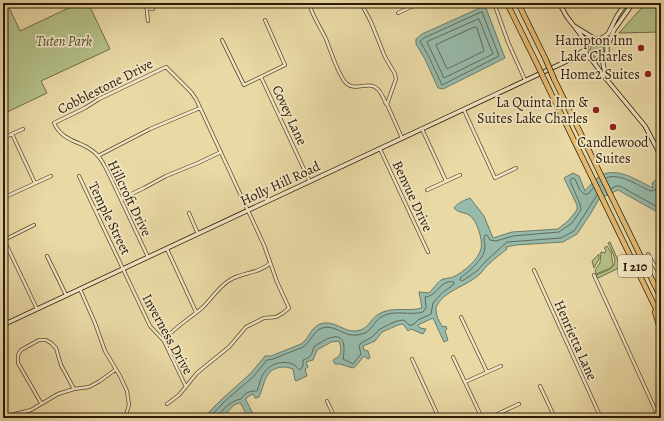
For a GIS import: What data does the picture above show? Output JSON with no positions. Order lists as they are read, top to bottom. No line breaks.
{"streets":{"highway":["I 210"],"street":["Cobblestone Drive","Covey Lane","Holly Hill Road","Benvue Drive","Hillcroft Drive","Temple Street","Inverness Drive","Henrietta Lane"]},"crossings":[["Cobblestone Drive","Hillcroft Drive"],["Covey Lane","Holly Hill Road"],["Holly Hill Road","Benvue Drive"],["Holly Hill Road","Hillcroft Drive"],["Holly Hill Road","Temple Street"],["Holly Hill Road","Inverness Drive"],["Temple Street","Inverness Drive"]],"parks":["Tuten Park"],"places":["Hampton Inn Lake Charles","Home2 Suites","La Quinta Inn & Suites Lake Charles","Candlewood Suites"]}
